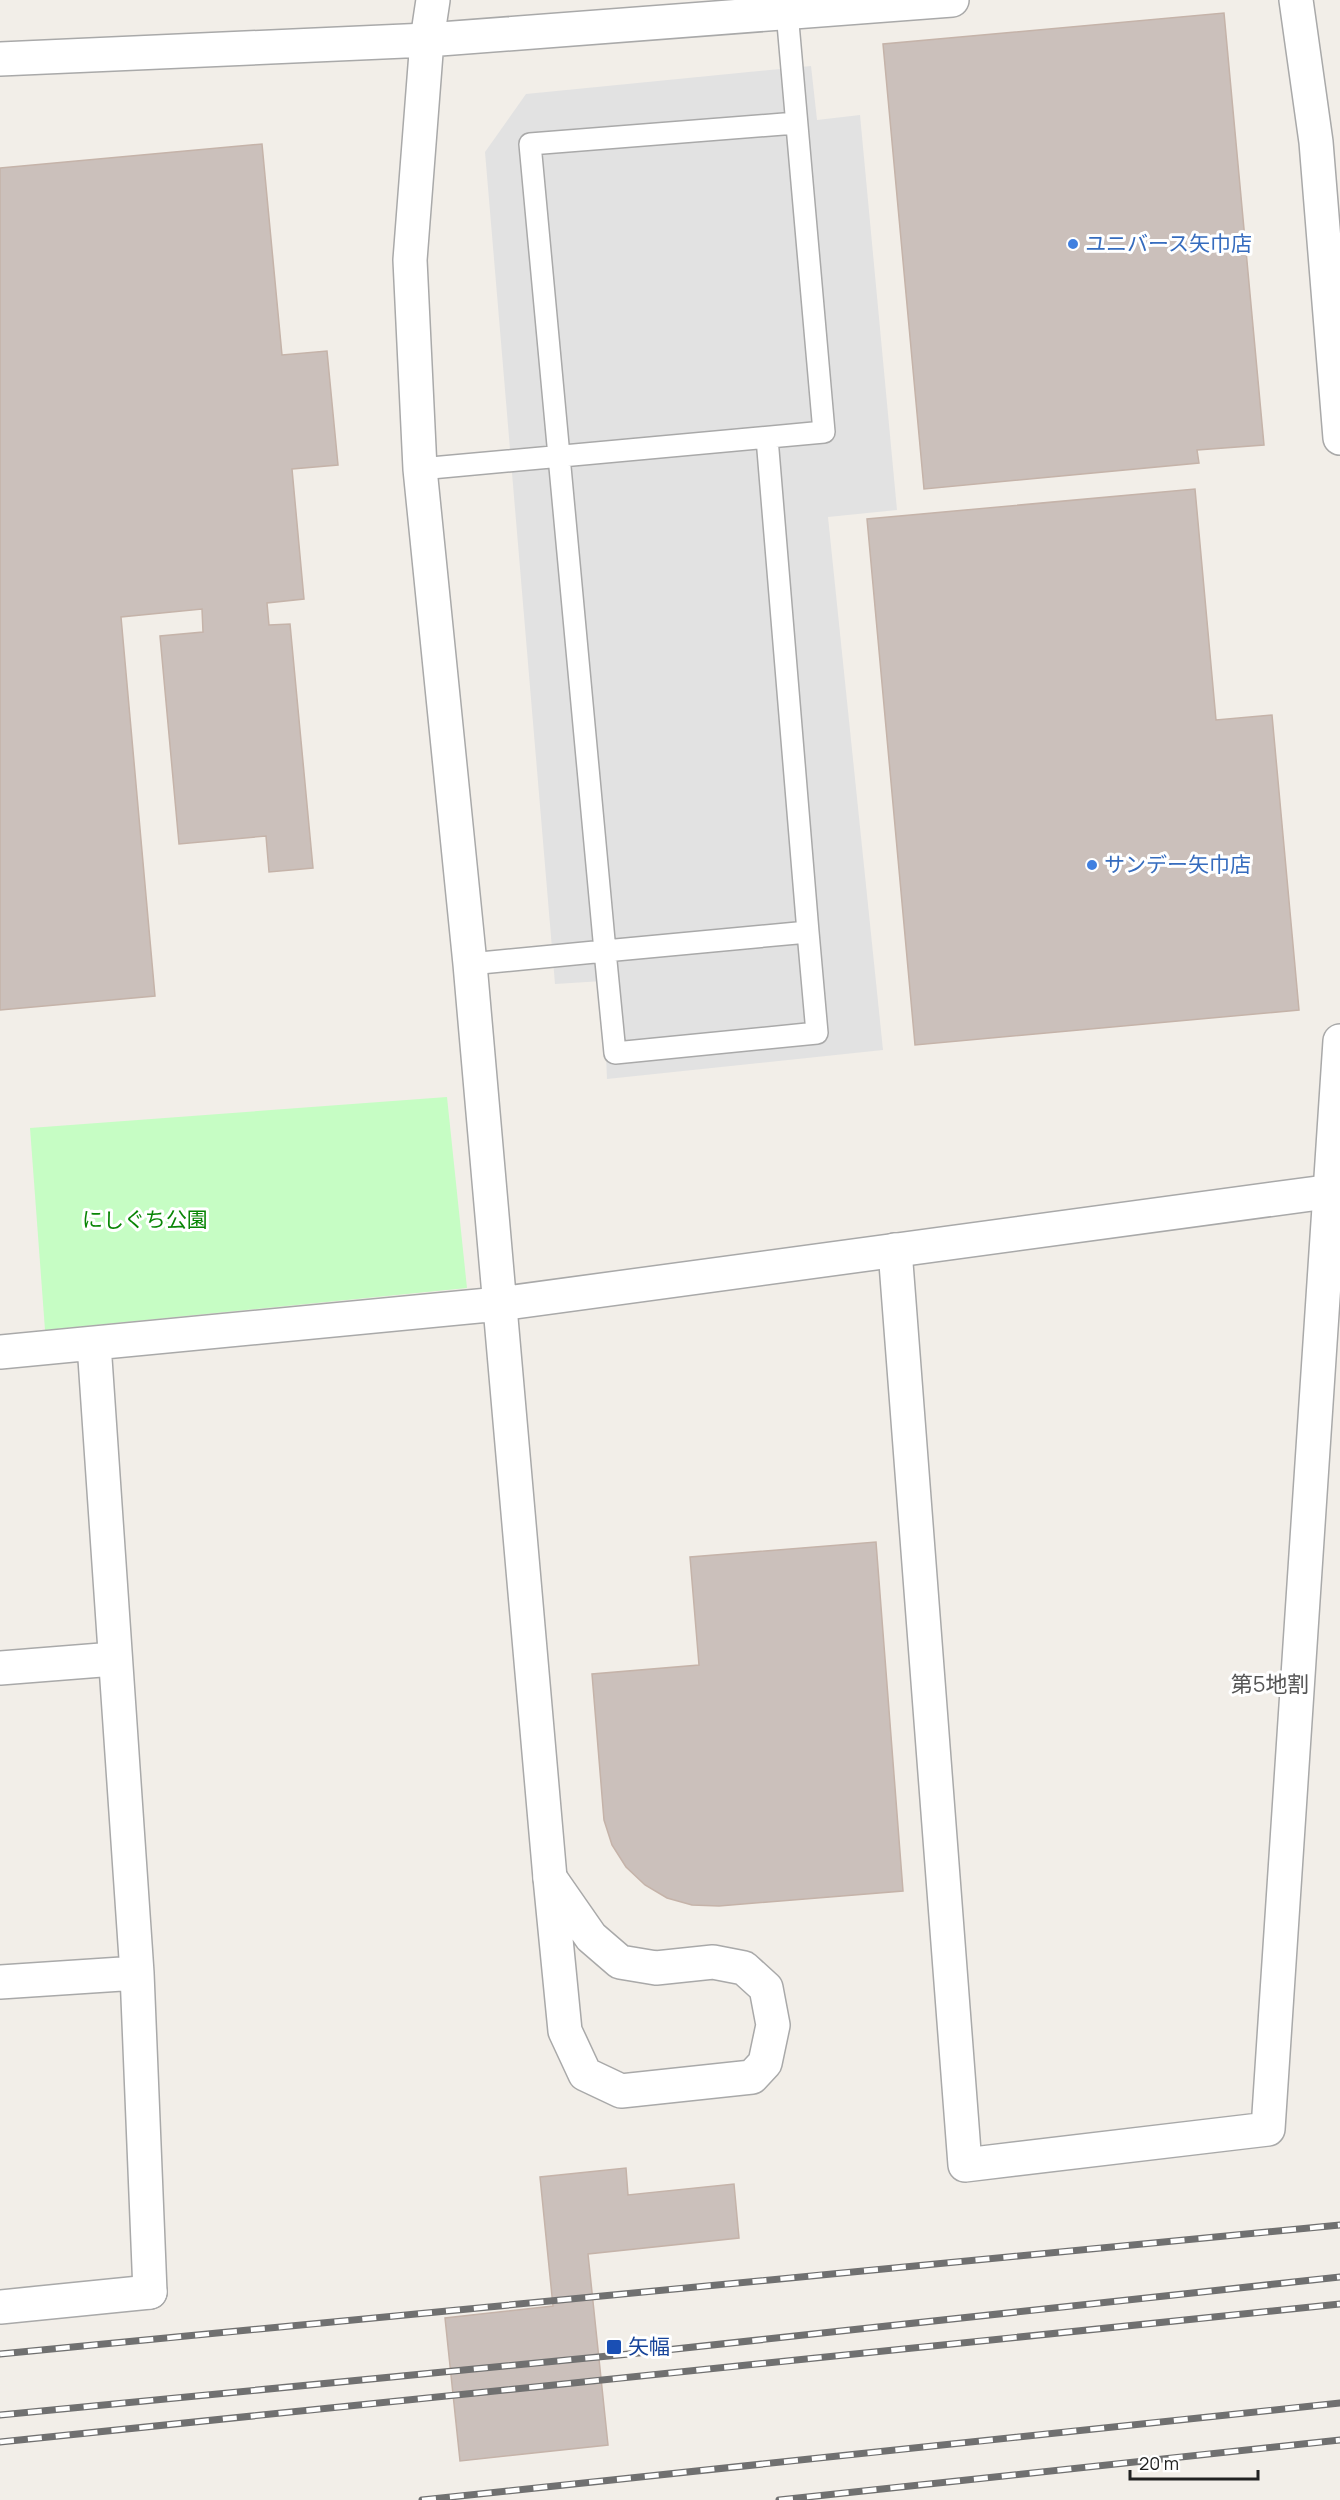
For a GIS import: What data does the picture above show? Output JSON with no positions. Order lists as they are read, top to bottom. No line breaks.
{"districts":["第5地割"],"parks":["にしぐち公園"],"places":{"other":["ユニバース矢巾店","サンデー矢巾店"],"transit":["矢幅"]},"scale_bar":"20 m"}
